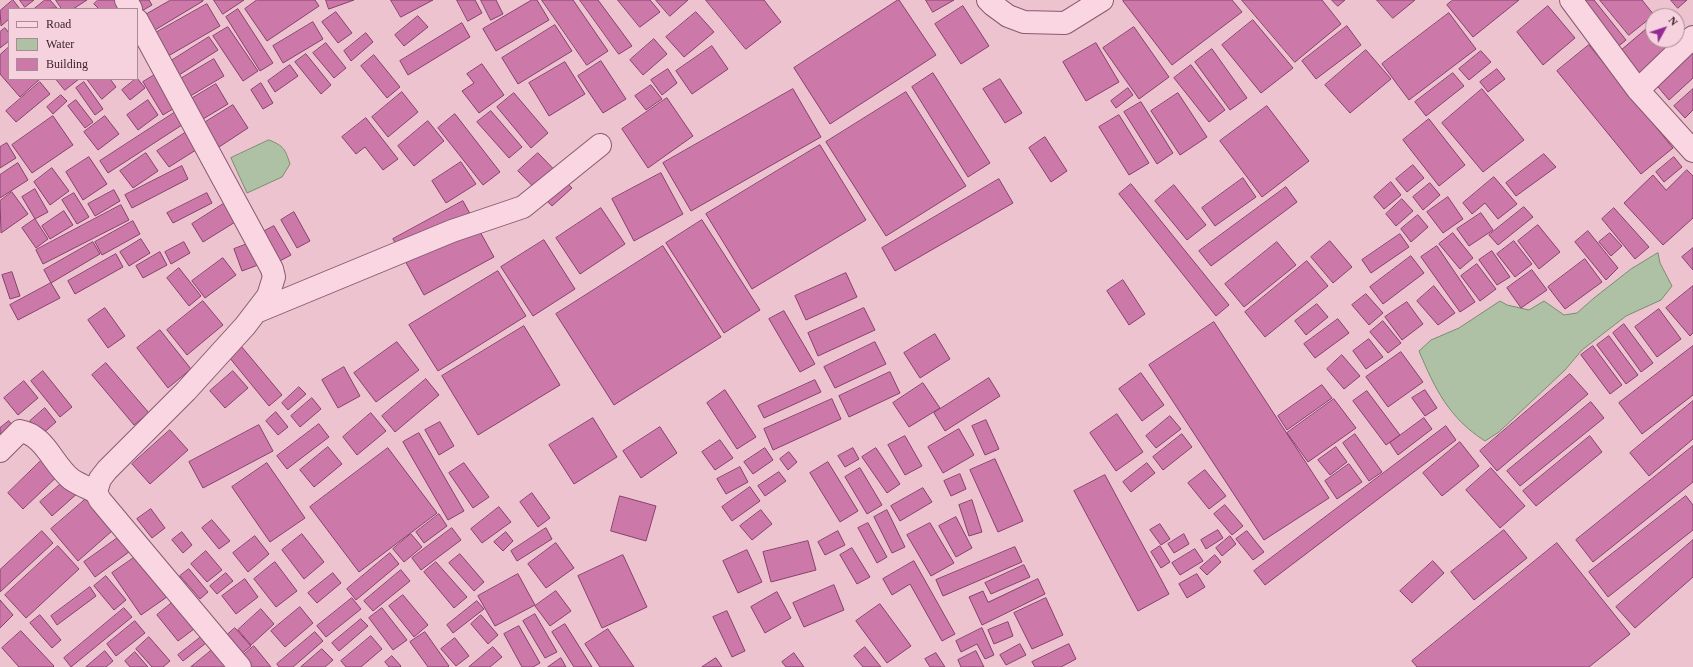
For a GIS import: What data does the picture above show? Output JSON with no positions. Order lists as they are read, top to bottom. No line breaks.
{"legend":["Road","Water","Building"],"north":"top right"}
